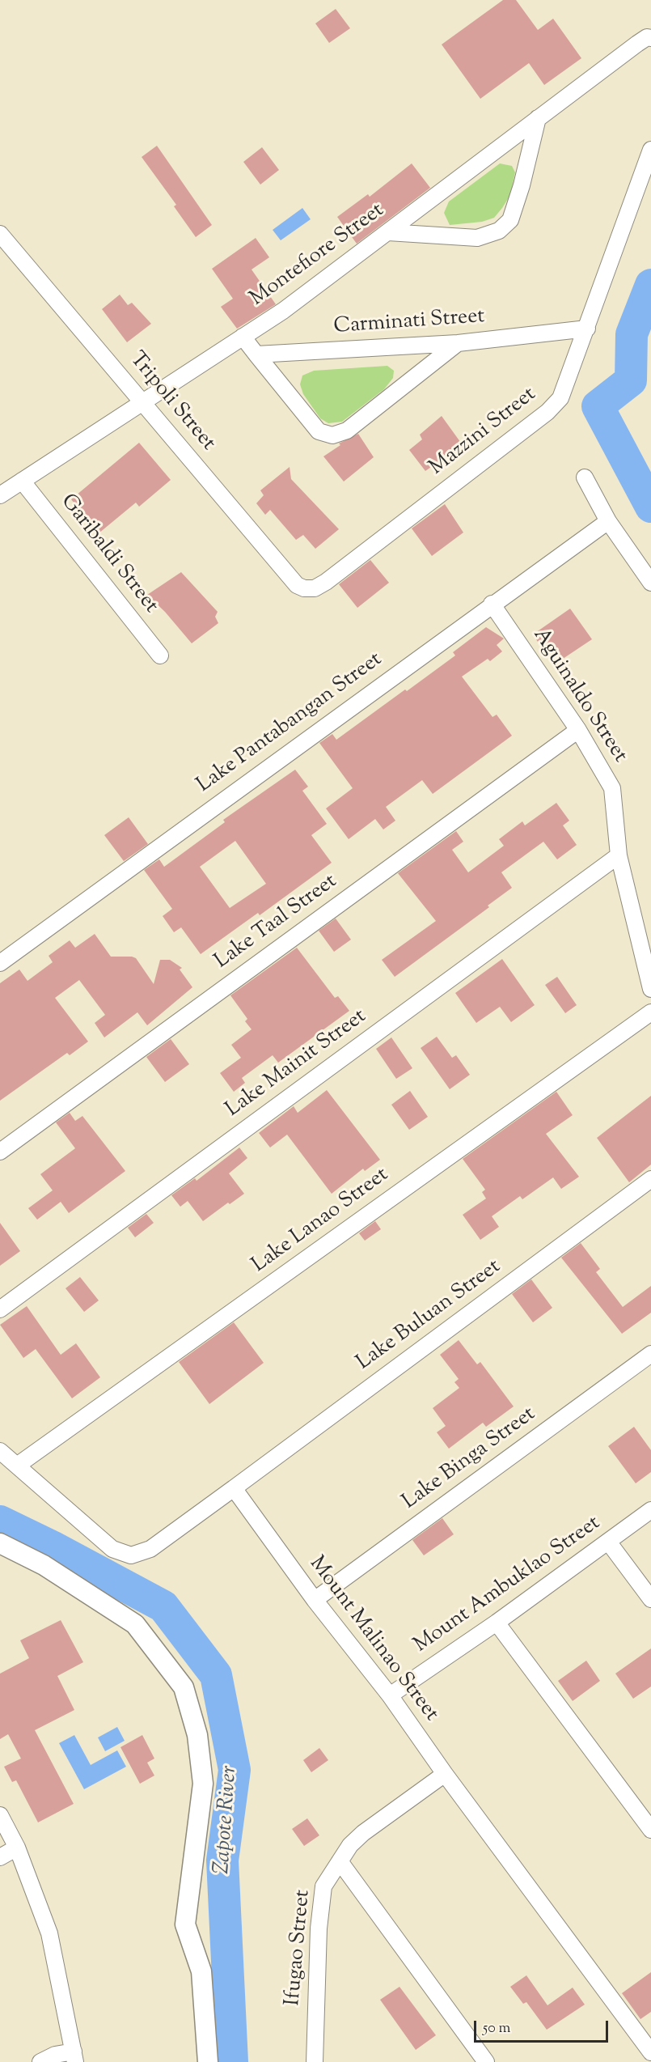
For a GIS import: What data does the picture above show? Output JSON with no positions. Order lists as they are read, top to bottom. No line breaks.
{"streets":{"street":["Montefiore Street","Carminati Street","Tripoli Street","Mazzini Street","Garibaldi Street","Aguinaldo Street","Lake Pantabangan Street","Lake Taal Street","Lake Mainit Street","Lake Lanao Street","Lake Buluan Street","Lake Binga Street","Mount Ambuklao Street","Mount Malinao Street","Ifugao Street"]},"crossings":[["Montefiore Street","Tripoli Street"],["Montefiore Street","Garibaldi Street"],["Carminati Street","Mazzini Street"],["Tripoli Street","Mazzini Street"],["Aguinaldo Street","Lake Pantabangan Street"],["Aguinaldo Street","Lake Taal Street"],["Aguinaldo Street","Lake Mainit Street"],["Lake Buluan Street","Mount Malinao Street"],["Lake Binga Street","Mount Malinao Street"],["Mount Ambuklao Street","Mount Malinao Street"],["Mount Malinao Street","Ifugao Street"]],"water":["Zapote River"],"scale_bar":"50 m"}
